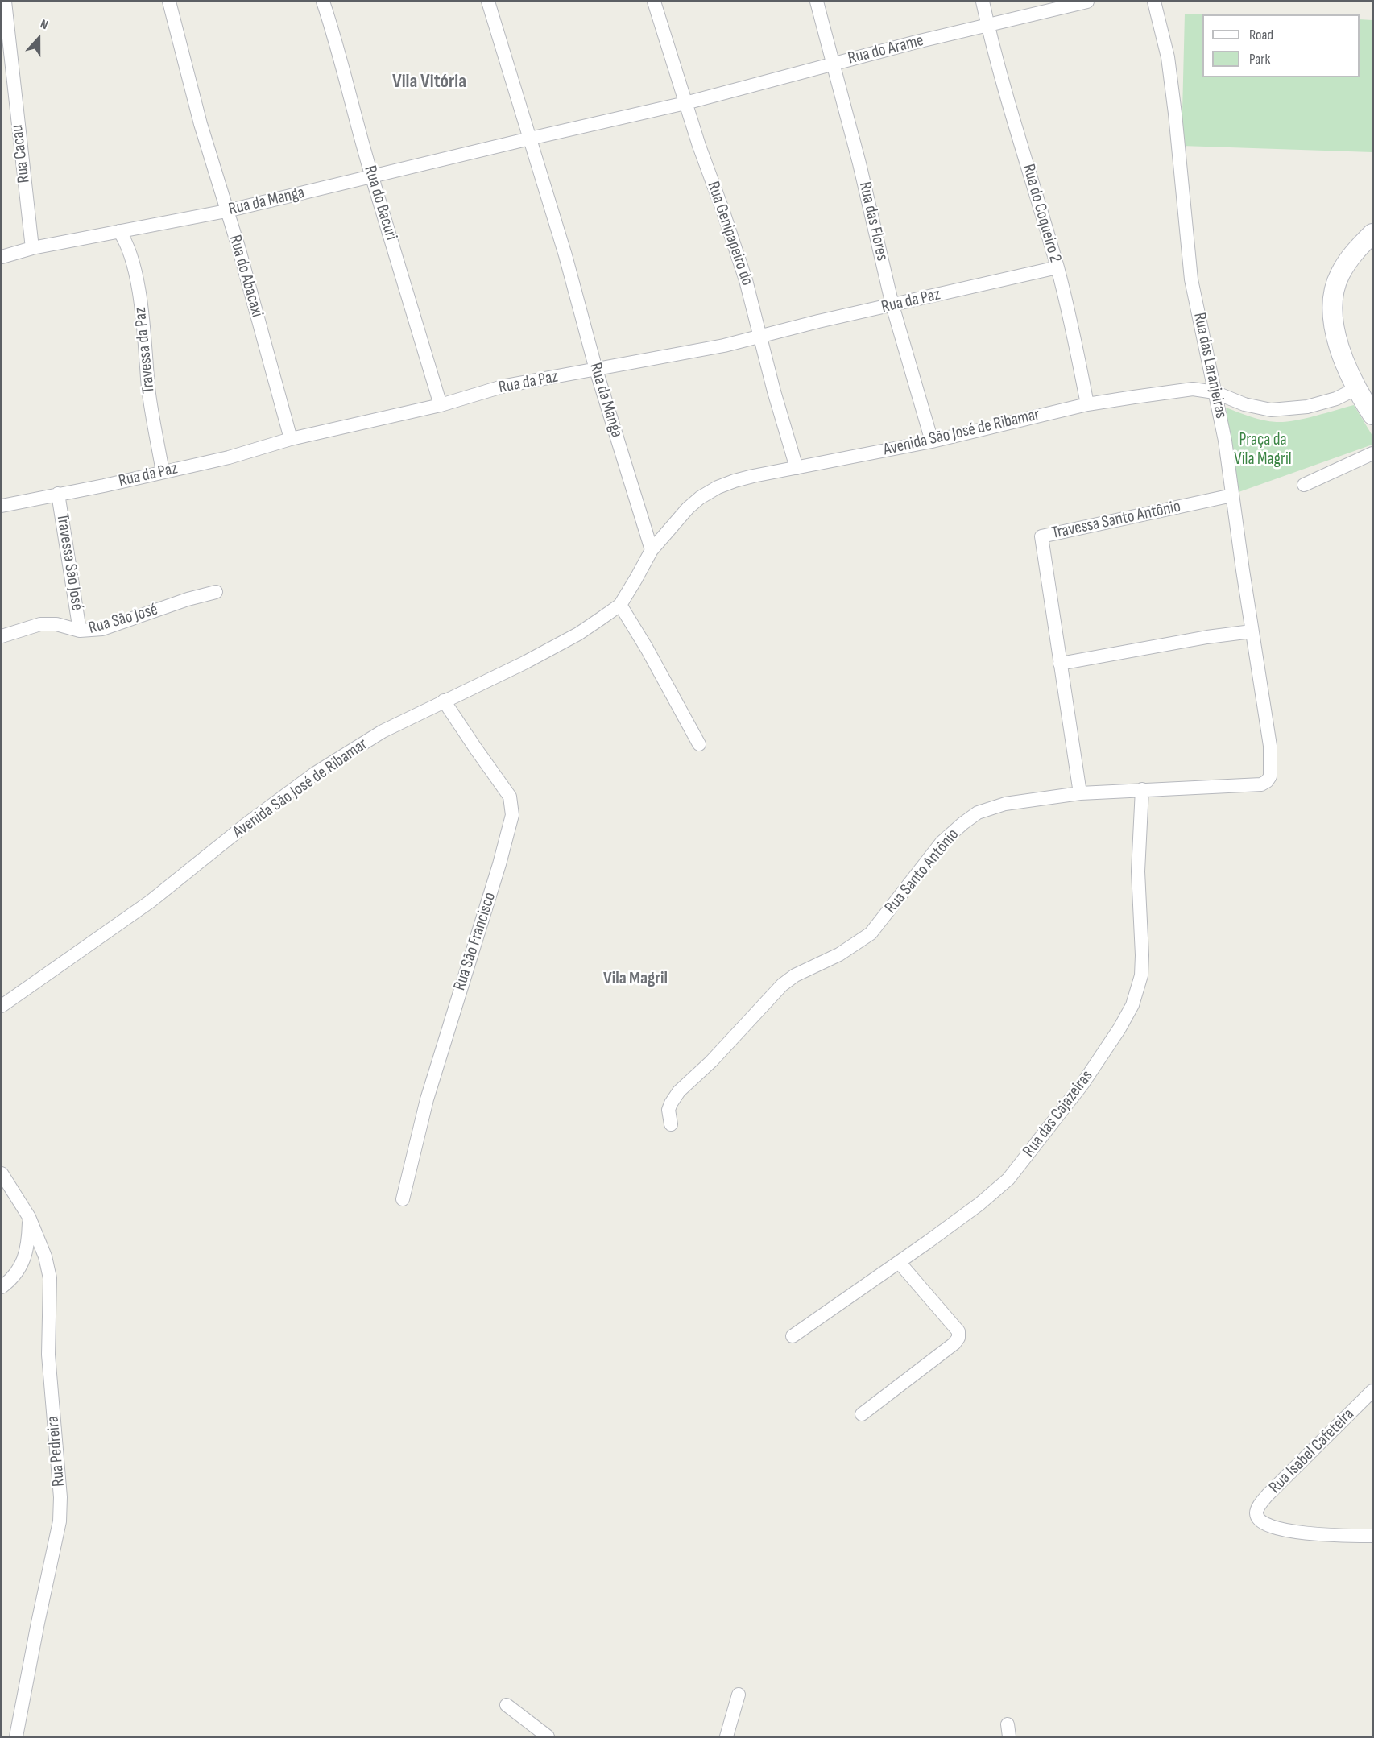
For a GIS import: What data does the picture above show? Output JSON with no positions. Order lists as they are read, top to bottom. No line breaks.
{"streets":{"street":["Rua do Arame","Rua Cacau","Rua da Manga","Rua do Bacuri","Rua do Coqueiro 2","Rua das Flores","Rua Genipapeiro do","Rua do Abacaxi","Rua da Paz","Travessa da Paz","Rua das Laranjeiras","Avenida São José de Ribamar","Travessa Santo Antônio","Travessa São José","Rua São José","Rua Santo Antônio","Rua São Francisco","Rua das Cajazeiras","Rua Pedreira","Rua Isabel Cafeteira"]},"crossings":[["Rua do Arame","Rua da Manga"],["Rua do Arame","Rua do Coqueiro 2"],["Rua do Arame","Rua das Flores"],["Rua do Arame","Rua Genipapeiro do"],["Rua Cacau","Rua da Manga"],["Rua da Manga","Rua do Bacuri"],["Rua da Manga","Rua Genipapeiro do"],["Rua da Manga","Rua do Abacaxi"],["Rua da Manga","Rua da Paz"],["Rua da Manga","Travessa da Paz"],["Rua da Manga","Avenida São José de Ribamar"],["Rua do Bacuri","Rua da Paz"],["Rua do Coqueiro 2","Rua da Paz"],["Rua do Coqueiro 2","Avenida São José de Ribamar"],["Rua das Flores","Rua da Paz"],["Rua das Flores","Avenida São José de Ribamar"],["Rua Genipapeiro do","Rua da Paz"],["Rua Genipapeiro do","Avenida São José de Ribamar"],["Rua do Abacaxi","Rua da Paz"],["Rua da Paz","Travessa da Paz"],["Rua da Paz","Travessa São José"],["Rua das Laranjeiras","Avenida São José de Ribamar"],["Rua das Laranjeiras","Travessa Santo Antônio"],["Rua das Laranjeiras","Rua Santo Antônio"],["Avenida São José de Ribamar","Rua São Francisco"],["Travessa Santo Antônio","Rua Santo Antônio"],["Travessa São José","Rua São José"],["Rua Santo Antônio","Rua das Cajazeiras"]],"districts":["Vila Vitória","Vila Magril"],"parks":["Praça da Vila Magril"],"legend":["Road","Park"],"north":"top"}
